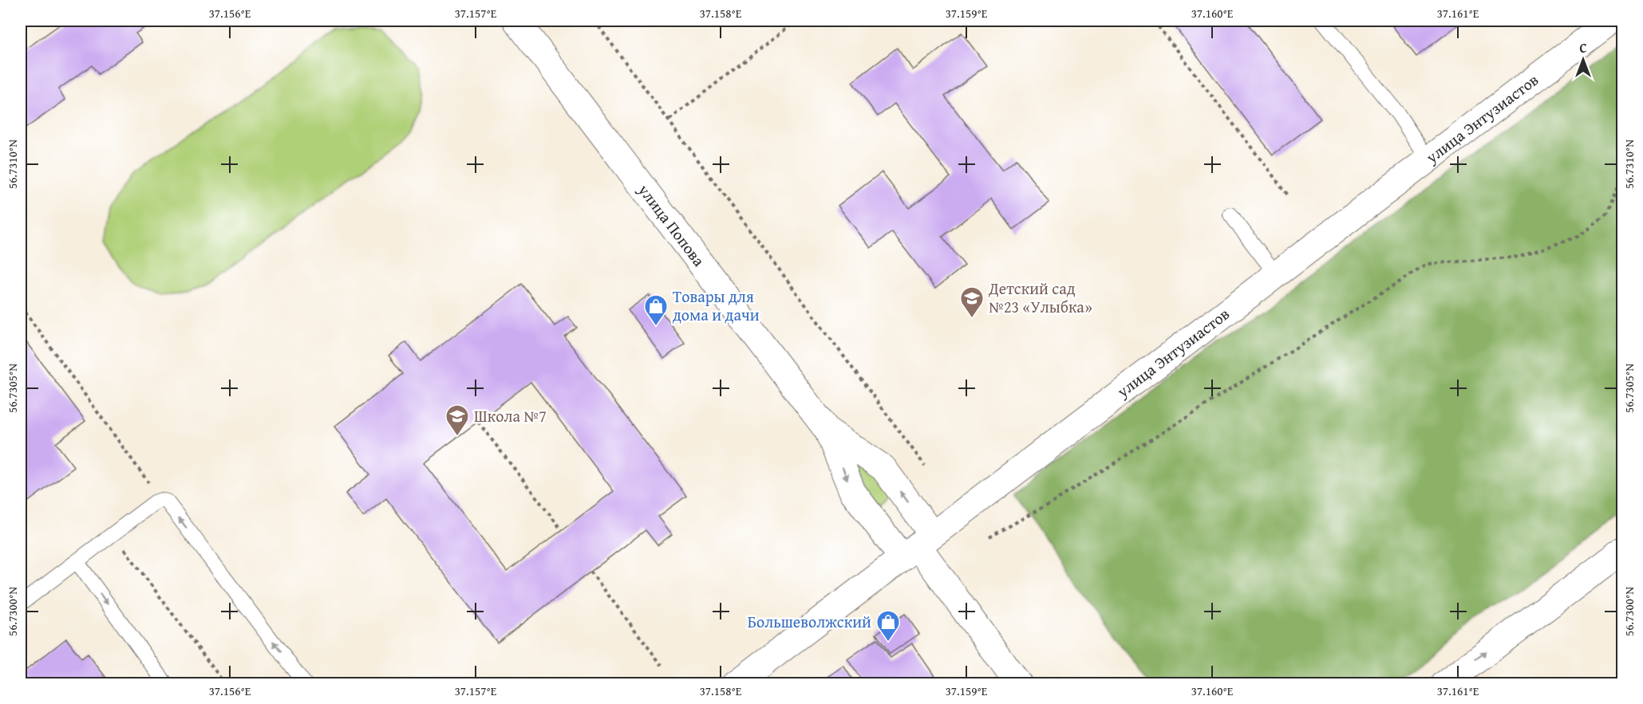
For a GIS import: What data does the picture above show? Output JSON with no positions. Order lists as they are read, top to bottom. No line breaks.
{"streets":{"street":["улица Энтузиастов","улица Попова"]},"crossings":[["улица Энтузиастов","улица Попова"]],"places":{"school or university":["Детский сад №23 «Улыбка»","Школа №7"],"shop":["Товары для дома и дачи","Большеволжский"]},"north":"top","coordinates":["37.156°E","37.157°E","37.158°E","37.159°E","37.160°E","37.161°E","56.7310°N","56.7305°N","56.7300°N"]}
